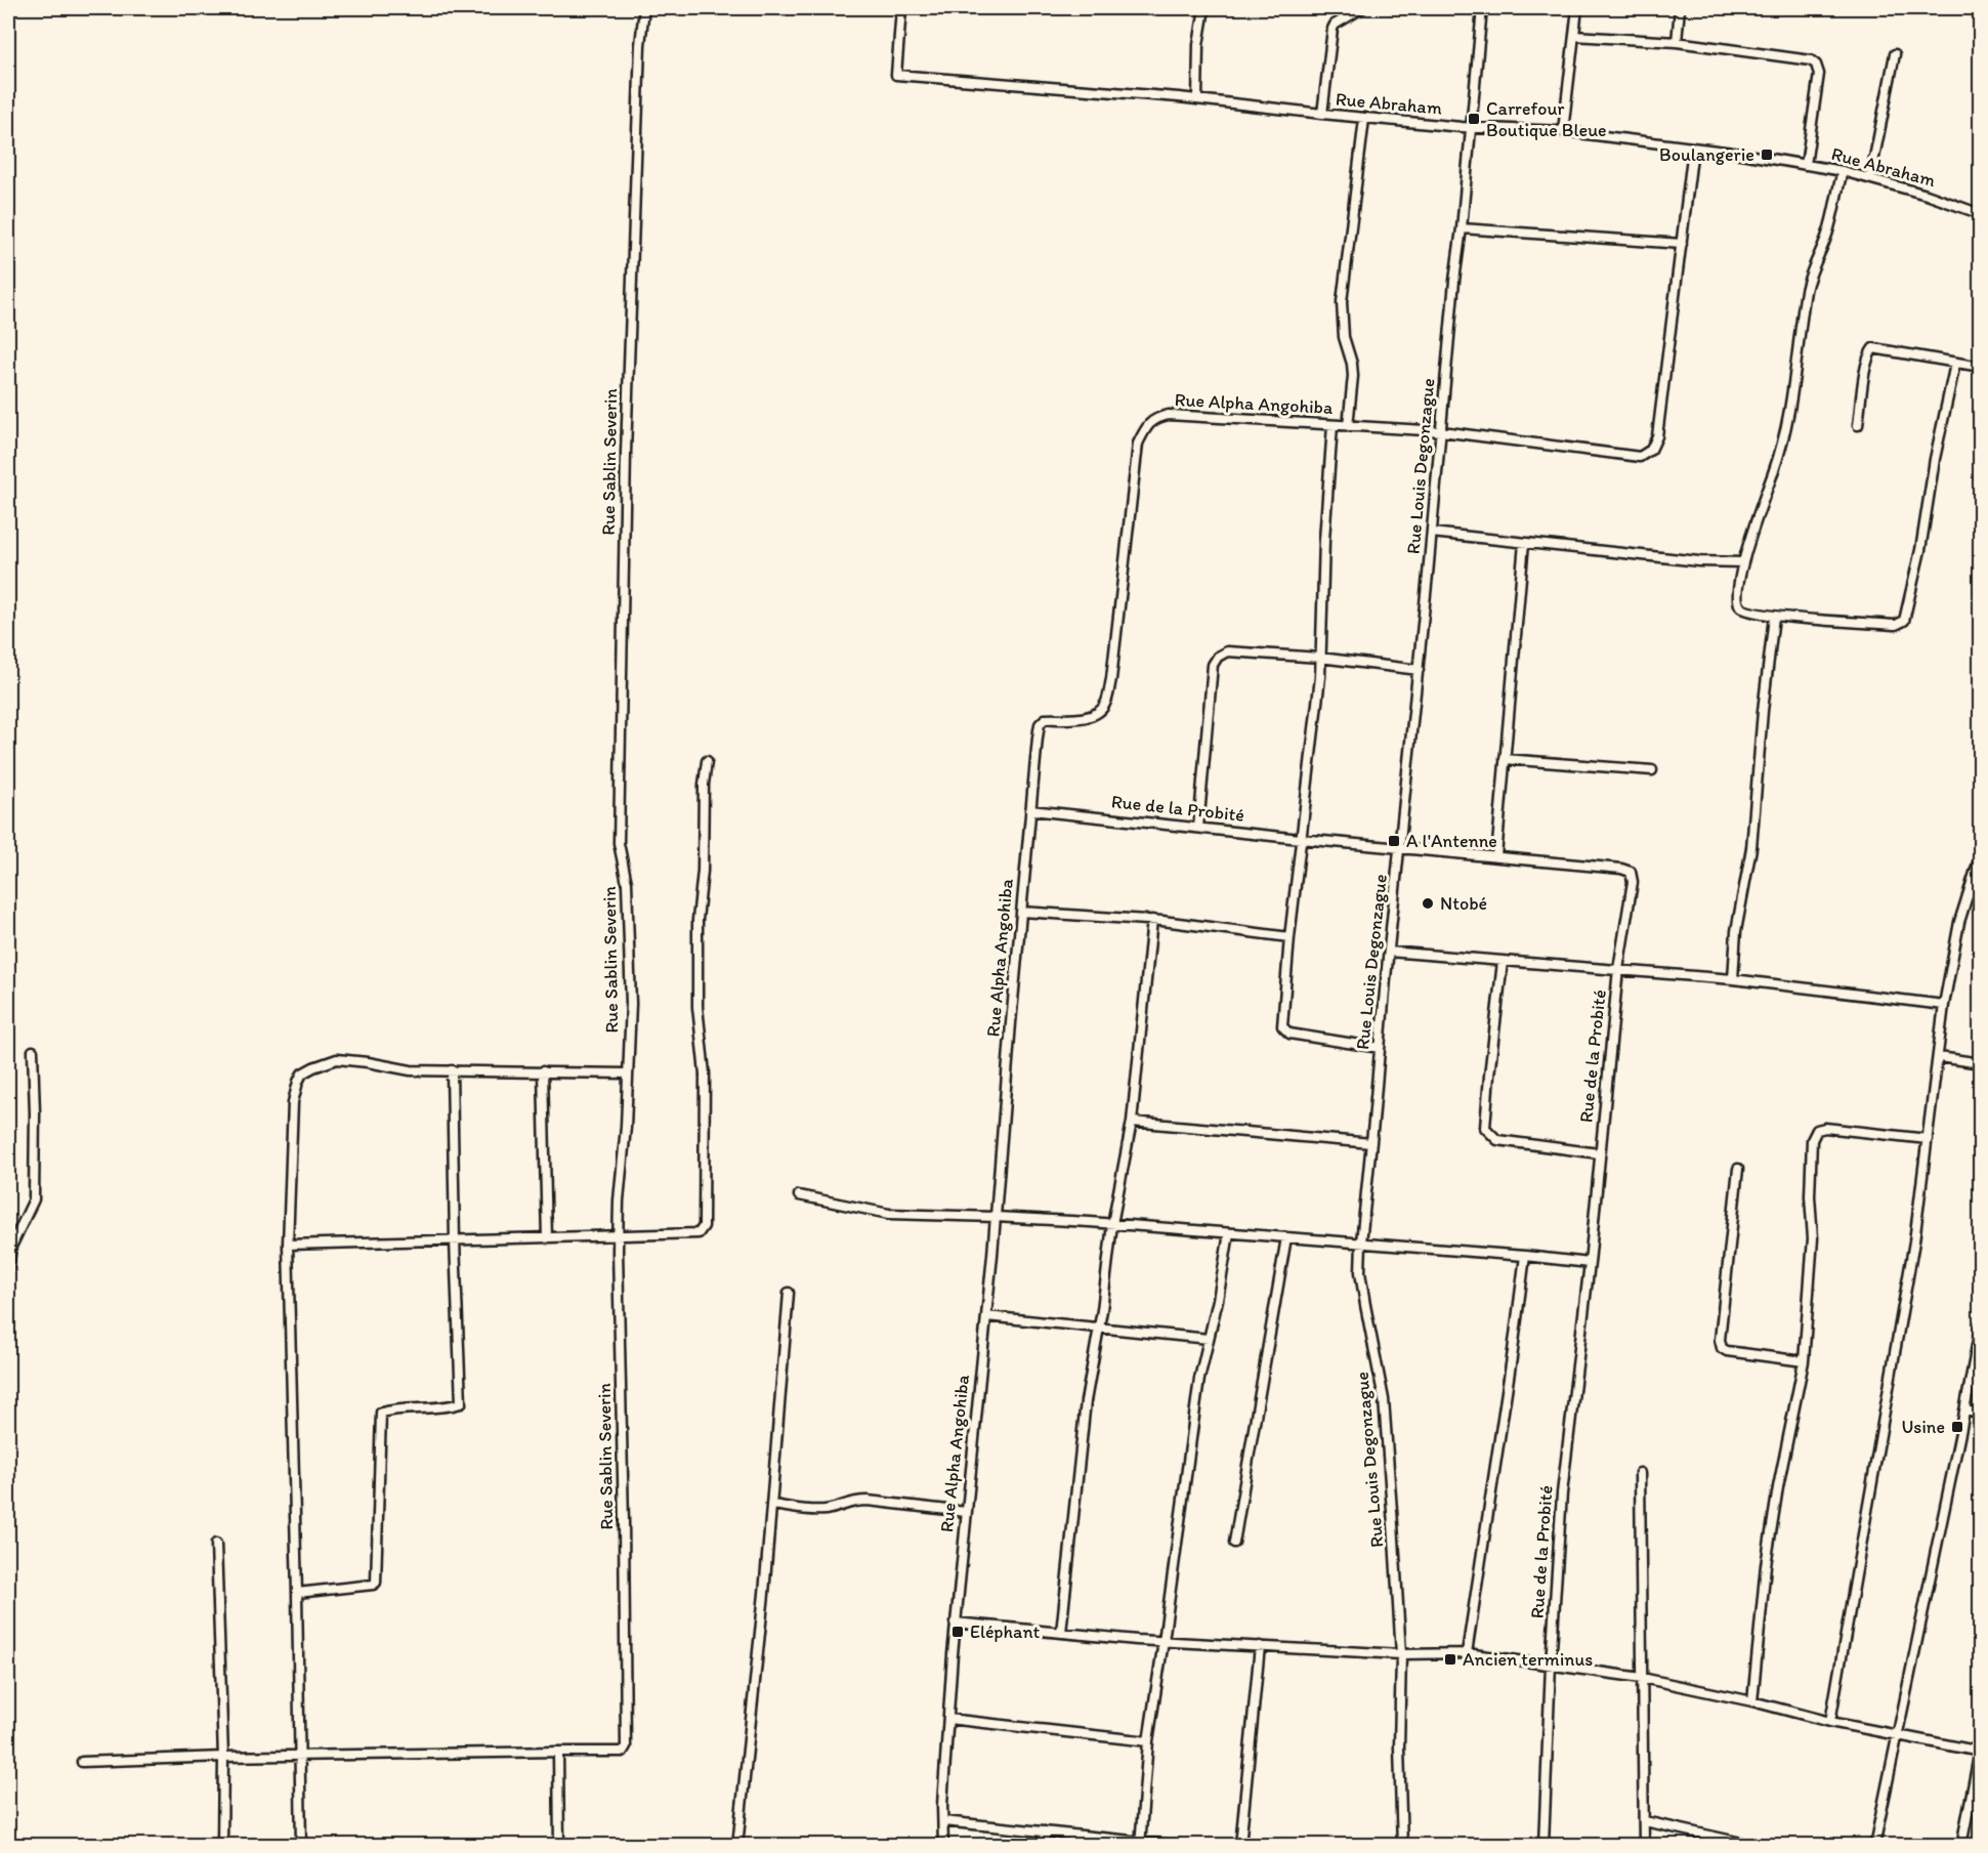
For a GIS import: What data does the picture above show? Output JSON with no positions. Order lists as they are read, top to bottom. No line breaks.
{"streets":{"street":["Rue Abraham","Rue Alpha Angohiba","Rue Sablin Severin","Rue Louis Degonzague","Rue de la Probité"]},"crossings":[["Rue Abraham","Rue Alpha Angohiba"],["Rue Abraham","Rue Louis Degonzague"],["Rue Alpha Angohiba","Rue Louis Degonzague"],["Rue Alpha Angohiba","Rue de la Probité"],["Rue Louis Degonzague","Rue de la Probité"]],"places":{"transit":["Carrefour Boutique Bleue","Boulangerie","A l'Antenne","Usine","Eléphant","Ancien terminus"],"other":["Ntobé"]}}
